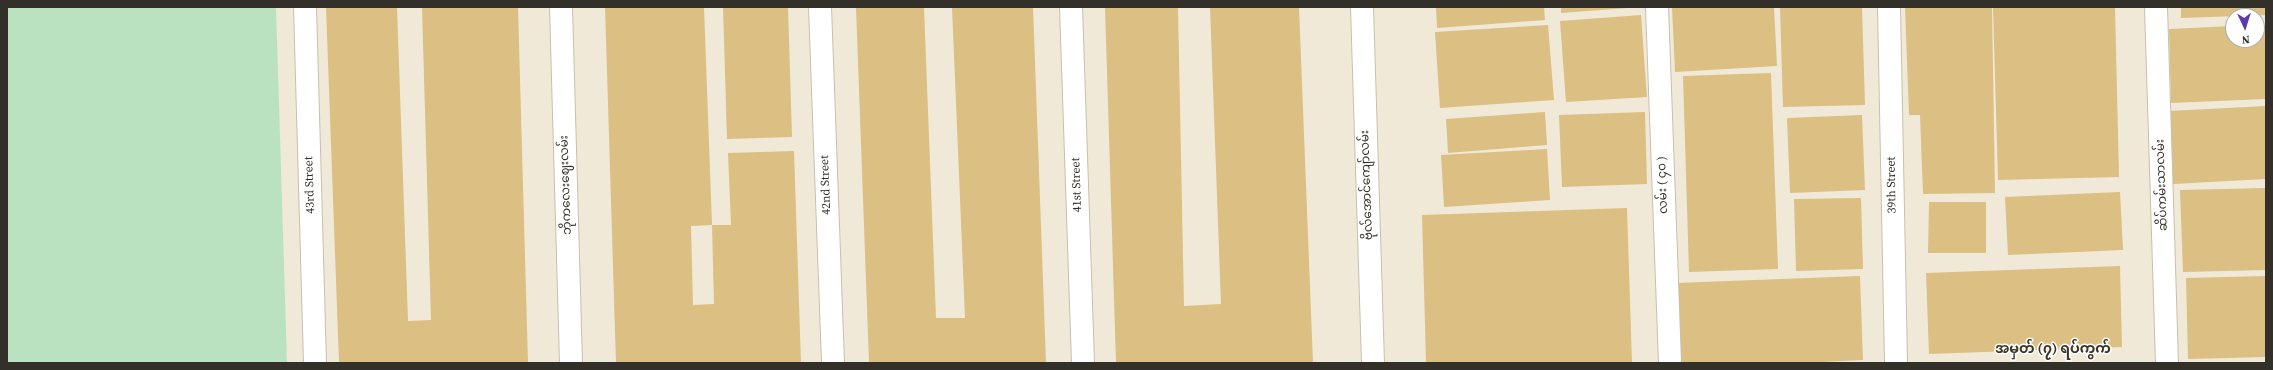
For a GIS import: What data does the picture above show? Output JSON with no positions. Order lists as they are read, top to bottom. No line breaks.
{"streets":{"street":["43rd Street","ဘိုကလေးဈေးလမ်း","42nd Street","41st Street","ဗိုလ်အောင်ကျော်လမ်း","လမ်း ( ၄၀ )","39th Street","ဆိပ်ကမ်းသာလမ်း"]},"districts":["အမှတ် (၇) ရပ်ကွက်"],"north":"bottom"}
